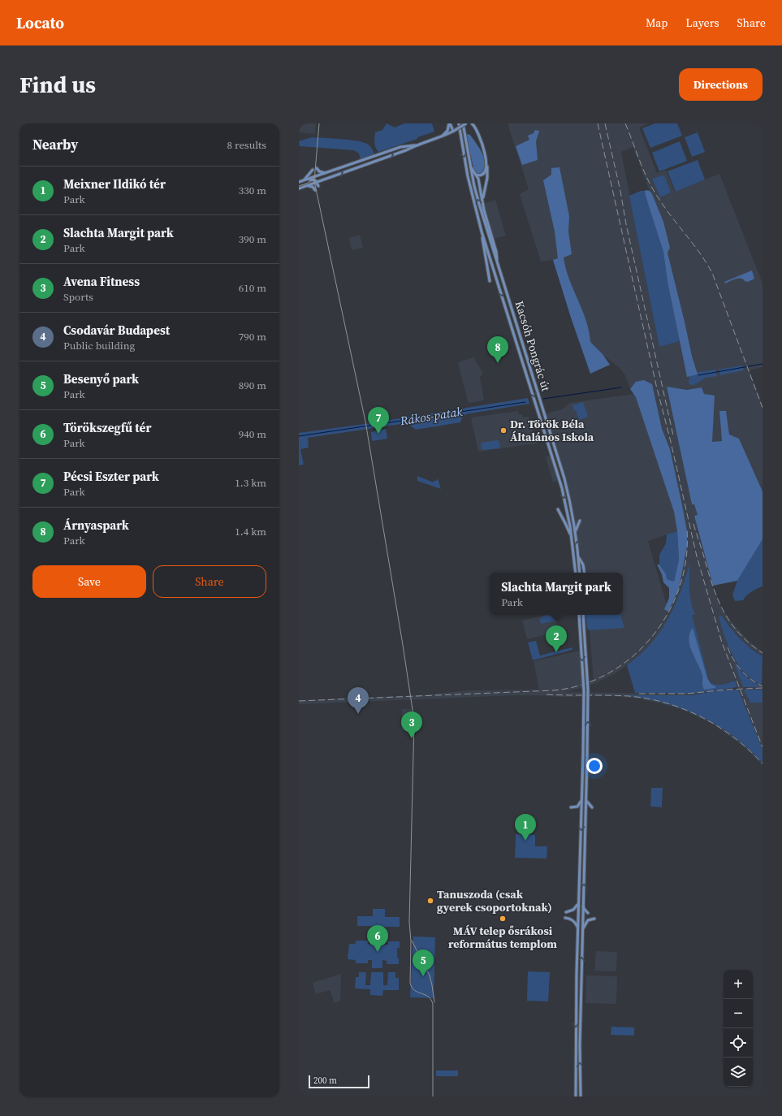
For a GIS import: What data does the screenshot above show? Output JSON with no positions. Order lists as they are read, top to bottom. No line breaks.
{"streets":{"main road":["Kacsóh Pongrác út"]},"water":["Rákos-patak"],"places":["Dr. Török Béla Általános Iskola","Tanuszoda (csak gyerek csoportoknak)","MÁV telep ősrákosi református templom"],"scale_bar":"200 m","page":{"header":"Locato","nav":["Map","Layers","Share"],"buttons":["Directions",["Save","Share"]],"title":"Find us","heading":["Nearby","8 results"],"list":[{"mark":"1","name":"Meixner Ildikó tér","note":"Park","value":"330 m"},{"mark":"2","name":"Slachta Margit park","note":"Park","value":"390 m"},{"mark":"3","name":"Avena Fitness","note":"Sports","value":"610 m"},{"mark":"4","name":"Csodavár Budapest","note":"Public building","value":"790 m"},{"mark":"5","name":"Besenyő park","note":"Park","value":"890 m"},{"mark":"6","name":"Törökszegfű tér","note":"Park","value":"940 m"},{"mark":"7","name":"Pécsi Eszter park","note":"Park","value":"1.3 km"},{"mark":"8","name":"Árnyaspark","note":"Park","value":"1.4 km"}],"pins":["8","7","2","4","3","1","6","5"],"popup":["Slachta Margit park","Park"],"map_buttons":["+","−"],"scale":"200 m"}}
